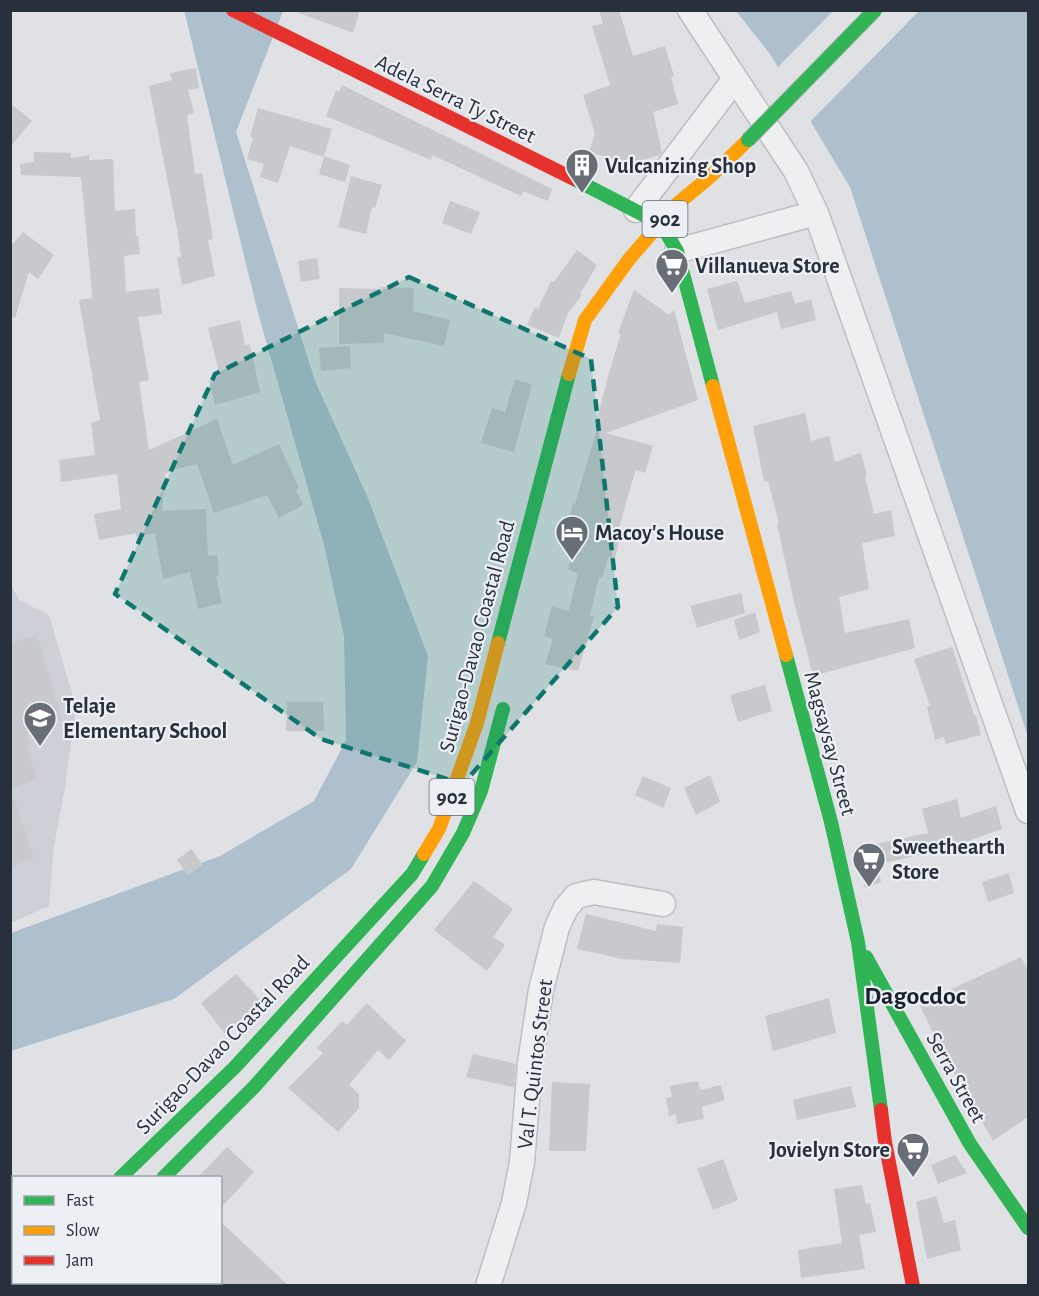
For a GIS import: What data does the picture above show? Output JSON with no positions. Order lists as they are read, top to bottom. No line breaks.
{"streets":{"main road":["Adela Serra Ty Street","902","Surigao-Davao Coastal Road","Magsaysay Street","Serra Street"],"street":["Val T. Quintos Street"]},"crossings":[["Adela Serra Ty Street","Surigao-Davao Coastal Road"],["Adela Serra Ty Street","Magsaysay Street"],["Surigao-Davao Coastal Road","Magsaysay Street"],["Magsaysay Street","Serra Street"]],"districts":["Dagocdoc"],"places":{"building":["Vulcanizing Shop"],"supermarket":["Villanueva Store","Sweethearth Store","Jovielyn Store"],"hotel":["Macoy's House"],"school or university":["Telaje Elementary School"]},"legend":["Fast","Slow","Jam"]}
